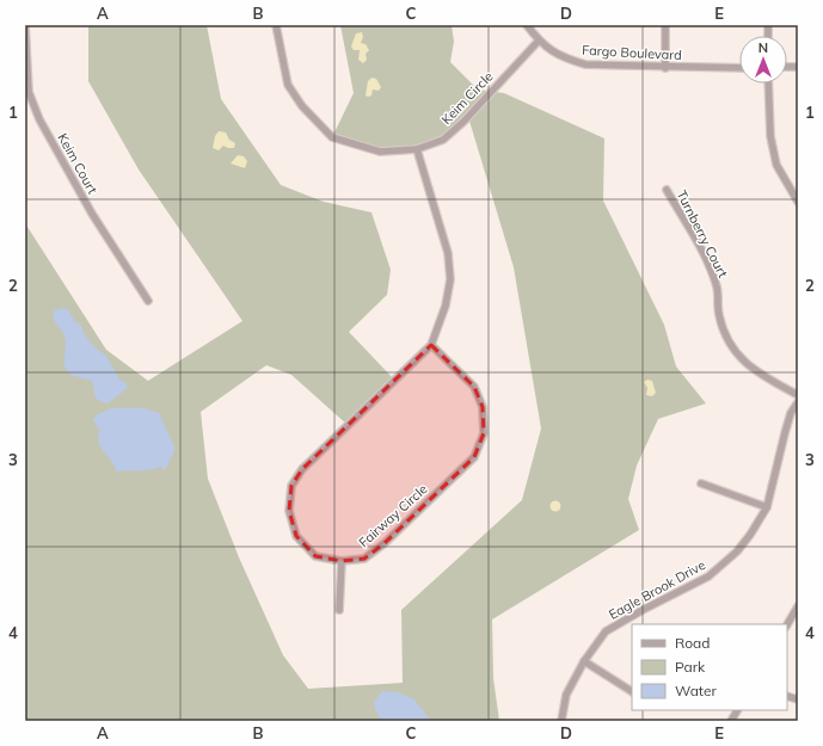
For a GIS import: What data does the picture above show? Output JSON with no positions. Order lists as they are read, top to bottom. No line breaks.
{"streets":{"street":["Fargo Boulevard","Keim Circle","Keim Court","Turnberry Court","Fairway Circle","Eagle Brook Drive"]},"crossings":[["Fargo Boulevard","Keim Circle"],["Keim Circle","Fairway Circle"]],"legend":["Road","Park","Water"],"north":"top","grid":{"columns":["A","B","C","D","E"],"rows":["1","2","3","4"]}}
